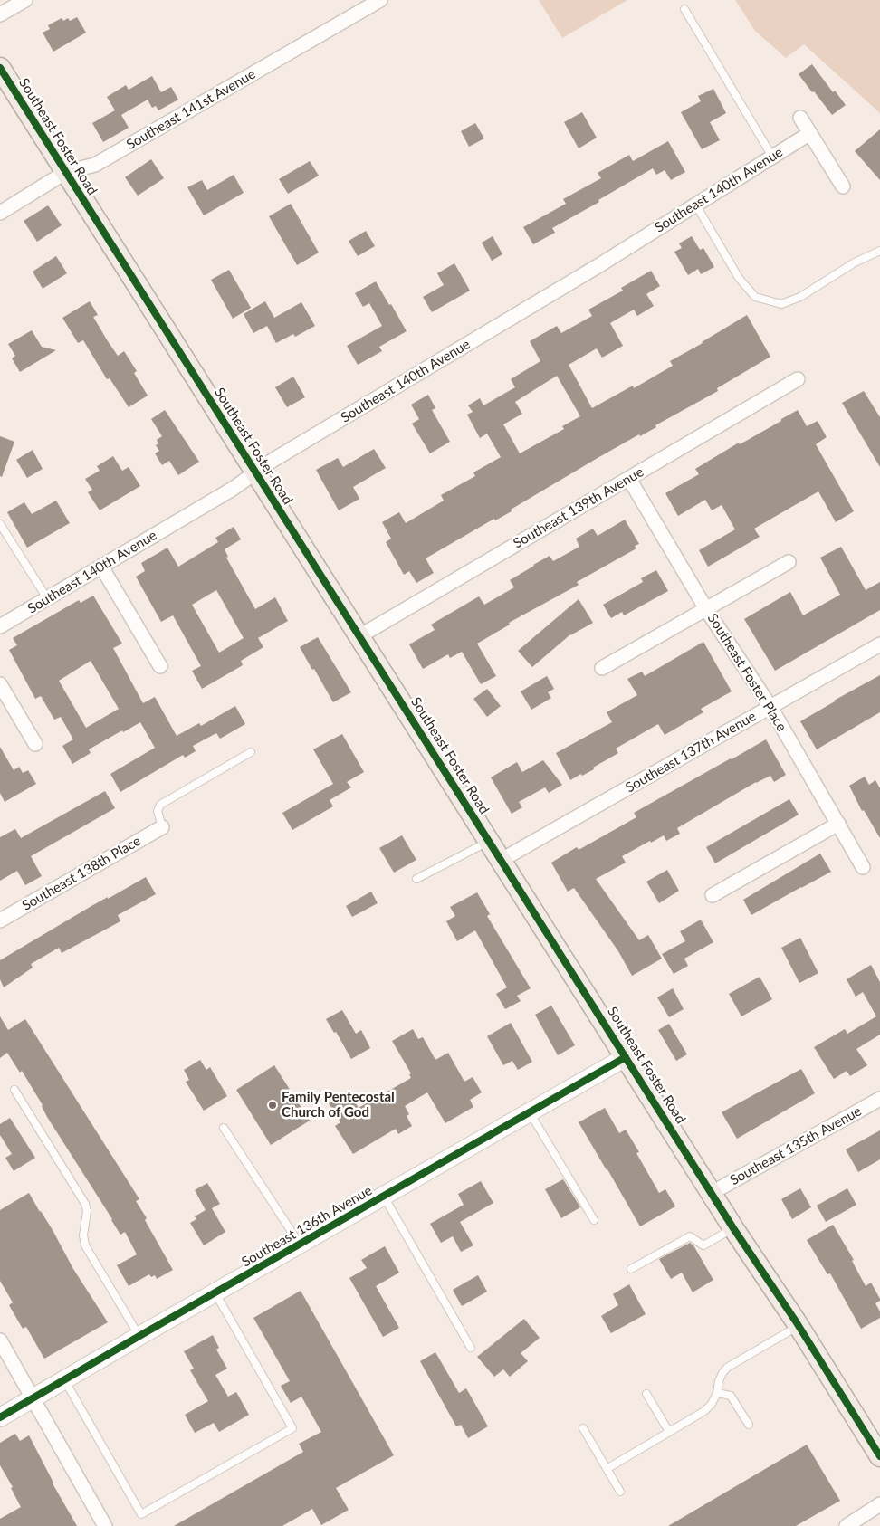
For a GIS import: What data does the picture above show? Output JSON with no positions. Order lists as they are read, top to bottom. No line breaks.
{"streets":{"main road":["Southeast Foster Road"],"street":["Southeast 141st Avenue","Southeast 140th Avenue","Southeast 139th Avenue","Southeast Foster Place","Southeast 137th Avenue","Southeast 138th Place","Southeast 135th Avenue","Southeast 136th Avenue"]},"crossings":[["Southeast 141st Avenue","Southeast Foster Road"],["Southeast Foster Road","Southeast 140th Avenue"],["Southeast Foster Road","Southeast 139th Avenue"],["Southeast Foster Road","Southeast 137th Avenue"],["Southeast Foster Road","Southeast 135th Avenue"],["Southeast Foster Road","Southeast 136th Avenue"],["Southeast 139th Avenue","Southeast Foster Place"],["Southeast Foster Place","Southeast 137th Avenue"]],"places":["Family Pentecostal Church of God"]}
